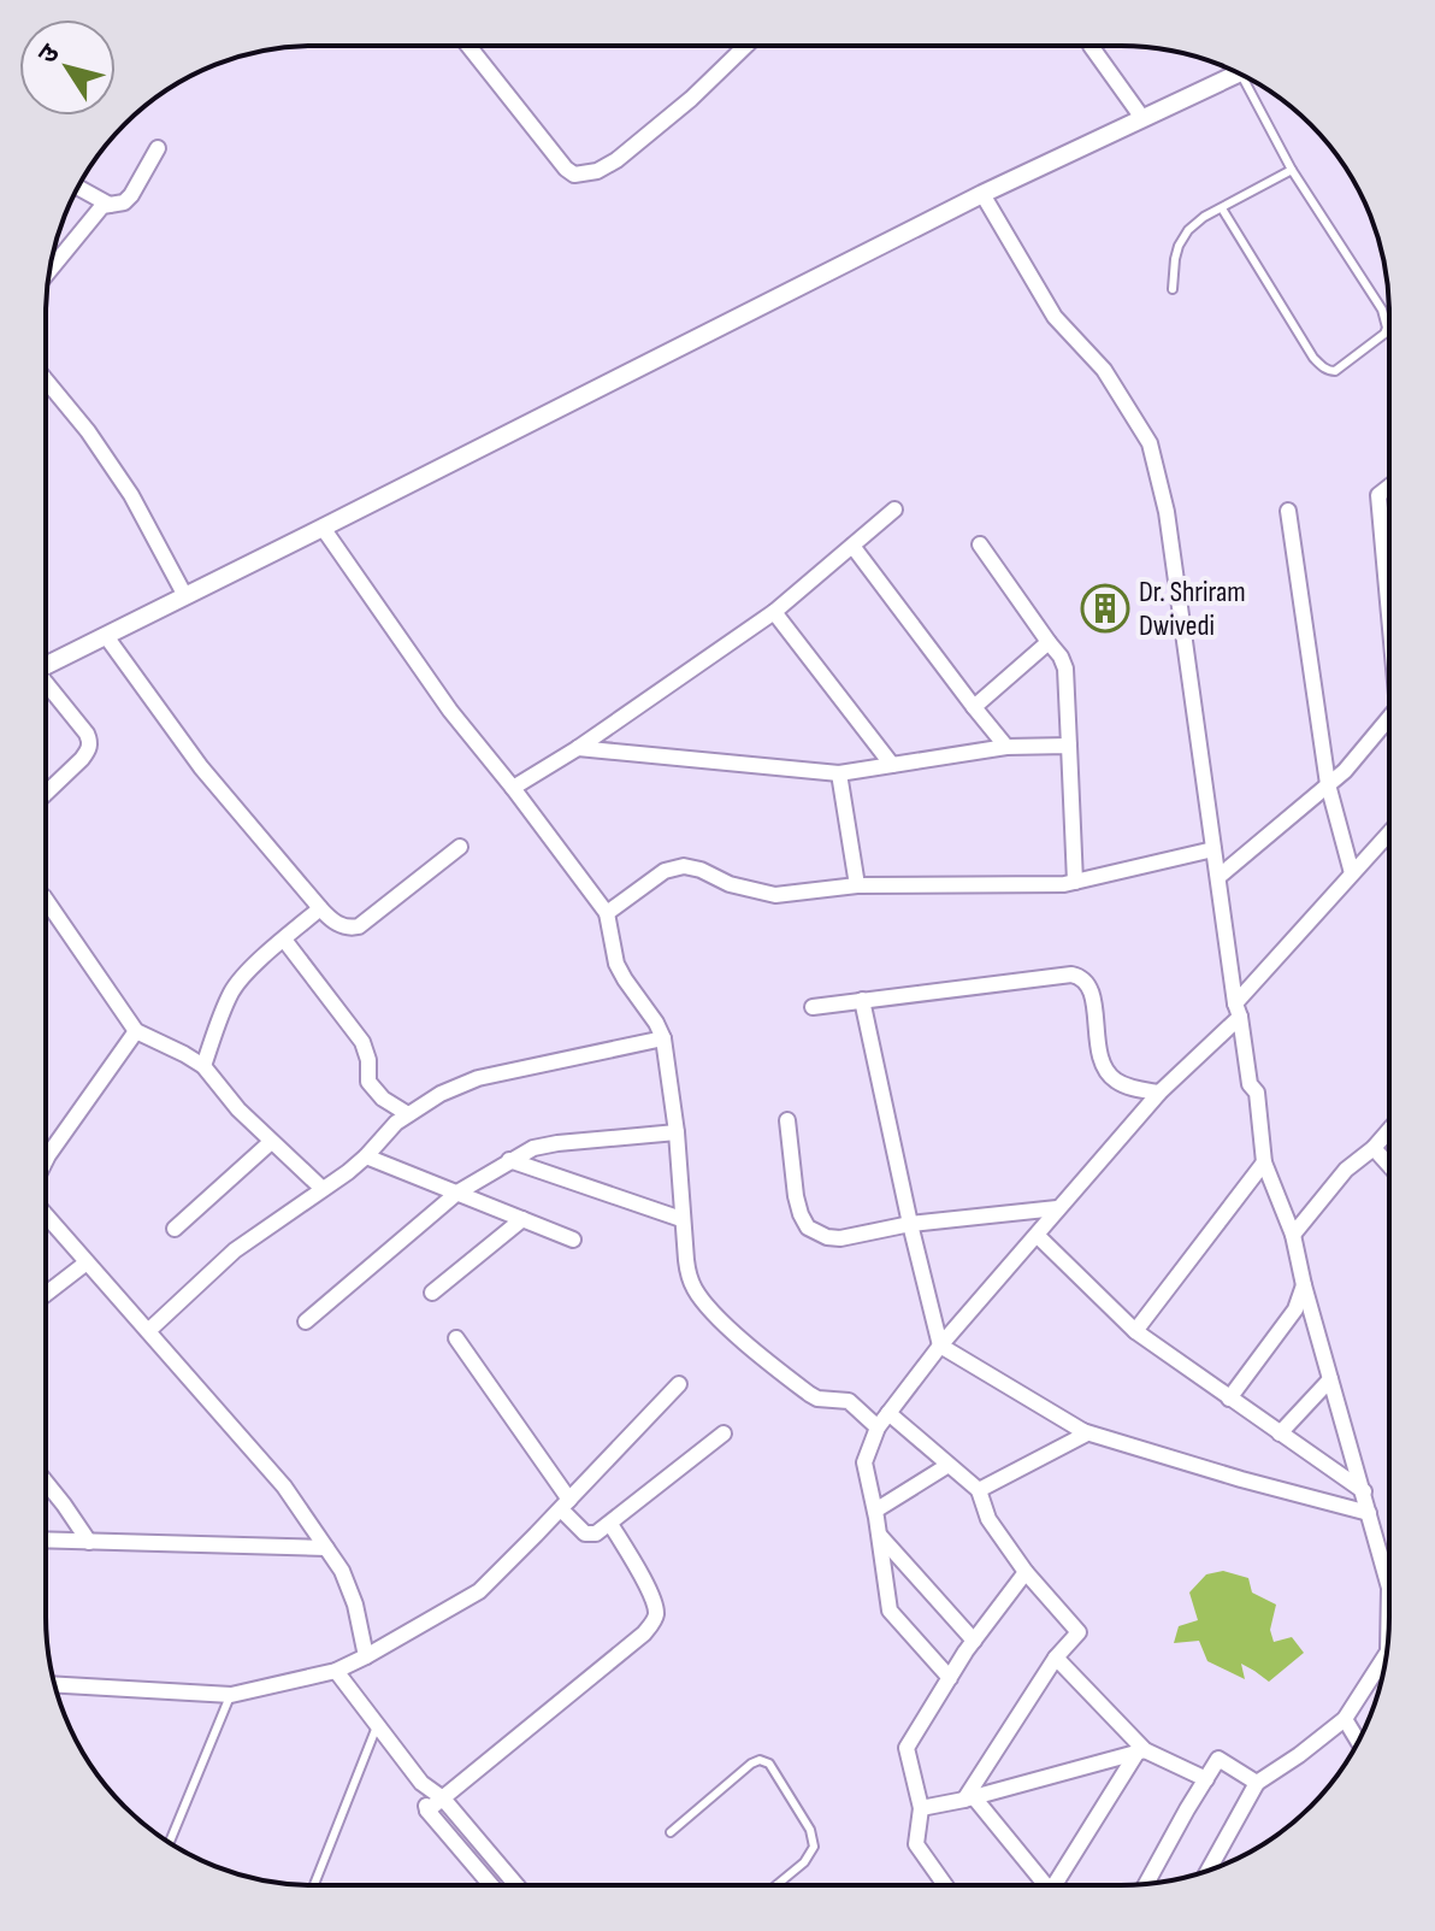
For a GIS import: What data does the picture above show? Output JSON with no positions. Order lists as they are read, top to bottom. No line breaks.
{"places":{"building":["Dr. Shriram Dwivedi"]},"north":"top left"}
